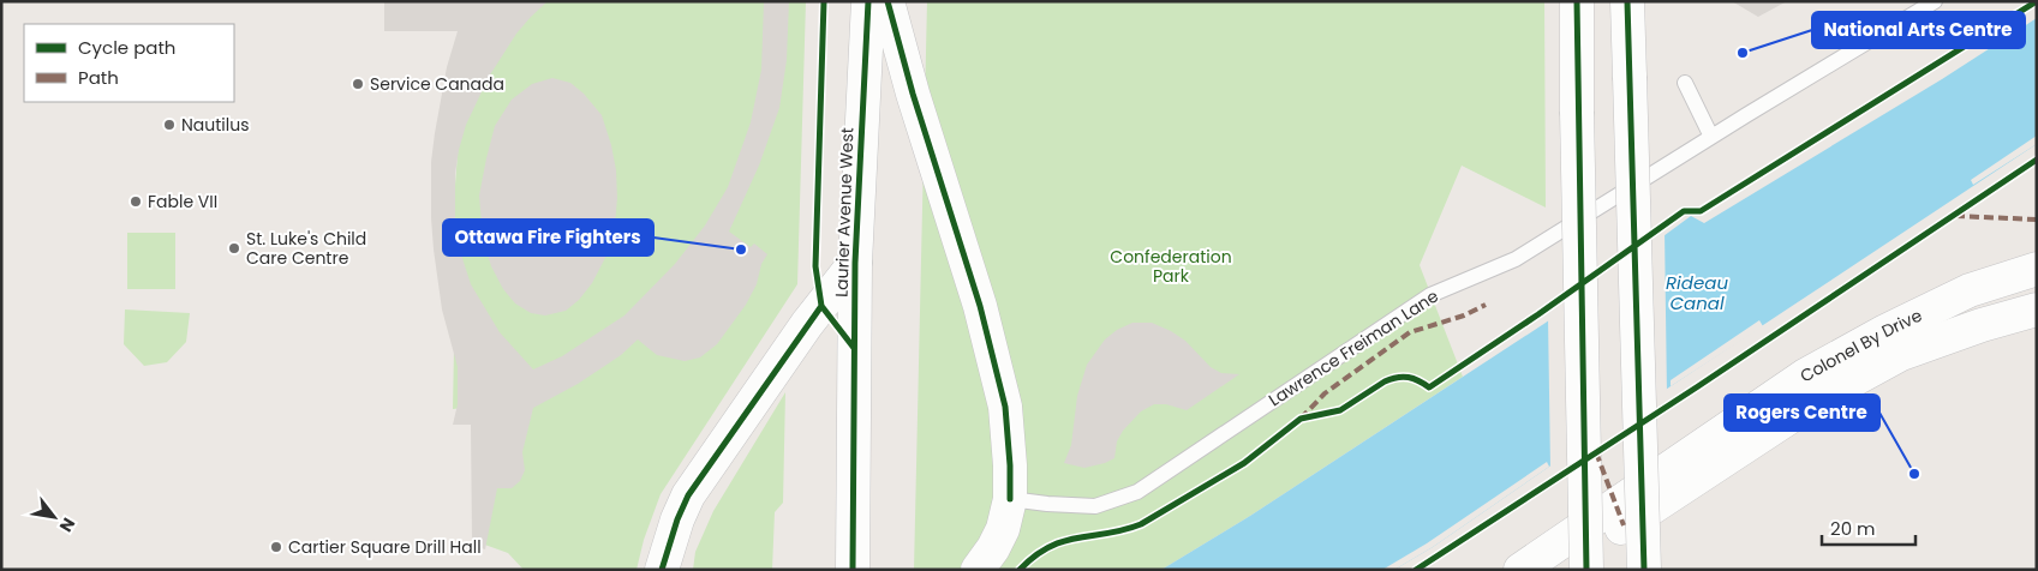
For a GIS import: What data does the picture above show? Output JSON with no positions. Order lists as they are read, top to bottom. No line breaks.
{"streets":{"main road":["Laurier Avenue West","Colonel By Drive"],"lane":["Lawrence Freiman Lane"]},"water":["Rideau Canal"],"parks":["Confederation Park"],"places":["National Arts Centre","Service Canada","Nautilus","Fable VII","St. Luke's Child Care Centre","Ottawa Fire Fighters","Rogers Centre","Cartier Square Drill Hall"],"legend":["Cycle path","Path"],"scale_bar":"20 m","north":"bottom right"}
